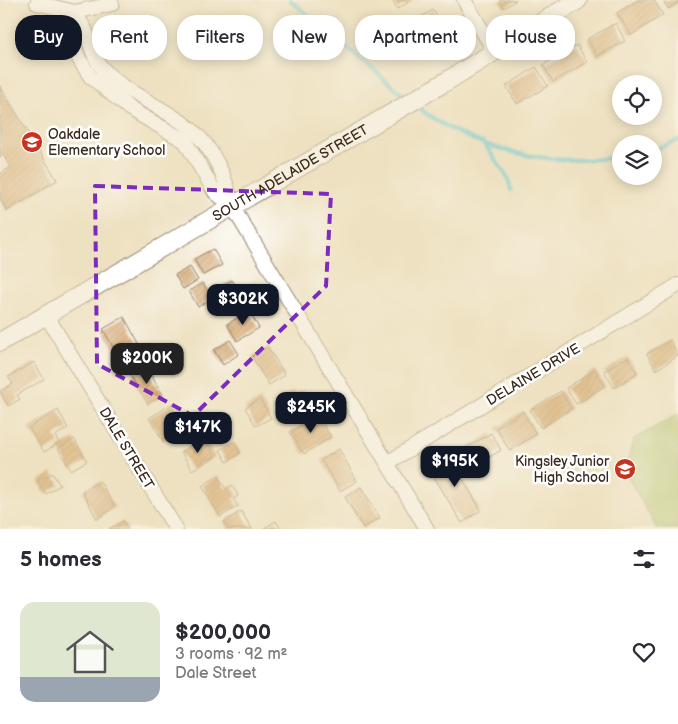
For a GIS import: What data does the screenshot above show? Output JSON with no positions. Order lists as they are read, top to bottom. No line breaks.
{"streets":{"street":["SOUTH ADELAIDE STREET","DELAINE DRIVE","DALE STREET"]},"crossings":[["SOUTH ADELAIDE STREET","DALE STREET"]],"places":{"school or university":["Oakdale Elementary School","Kingsley Junior High School"]},"page":{"chip":["Buy","Rent","Filters","New","Apartment","House"],"price":["$302K","$200K","$245K","$147K","$195K"],"heading":"5 homes","list":[{"name":"$200,000","note":"3 rooms · 92 m² · Dale Street"}]}}
